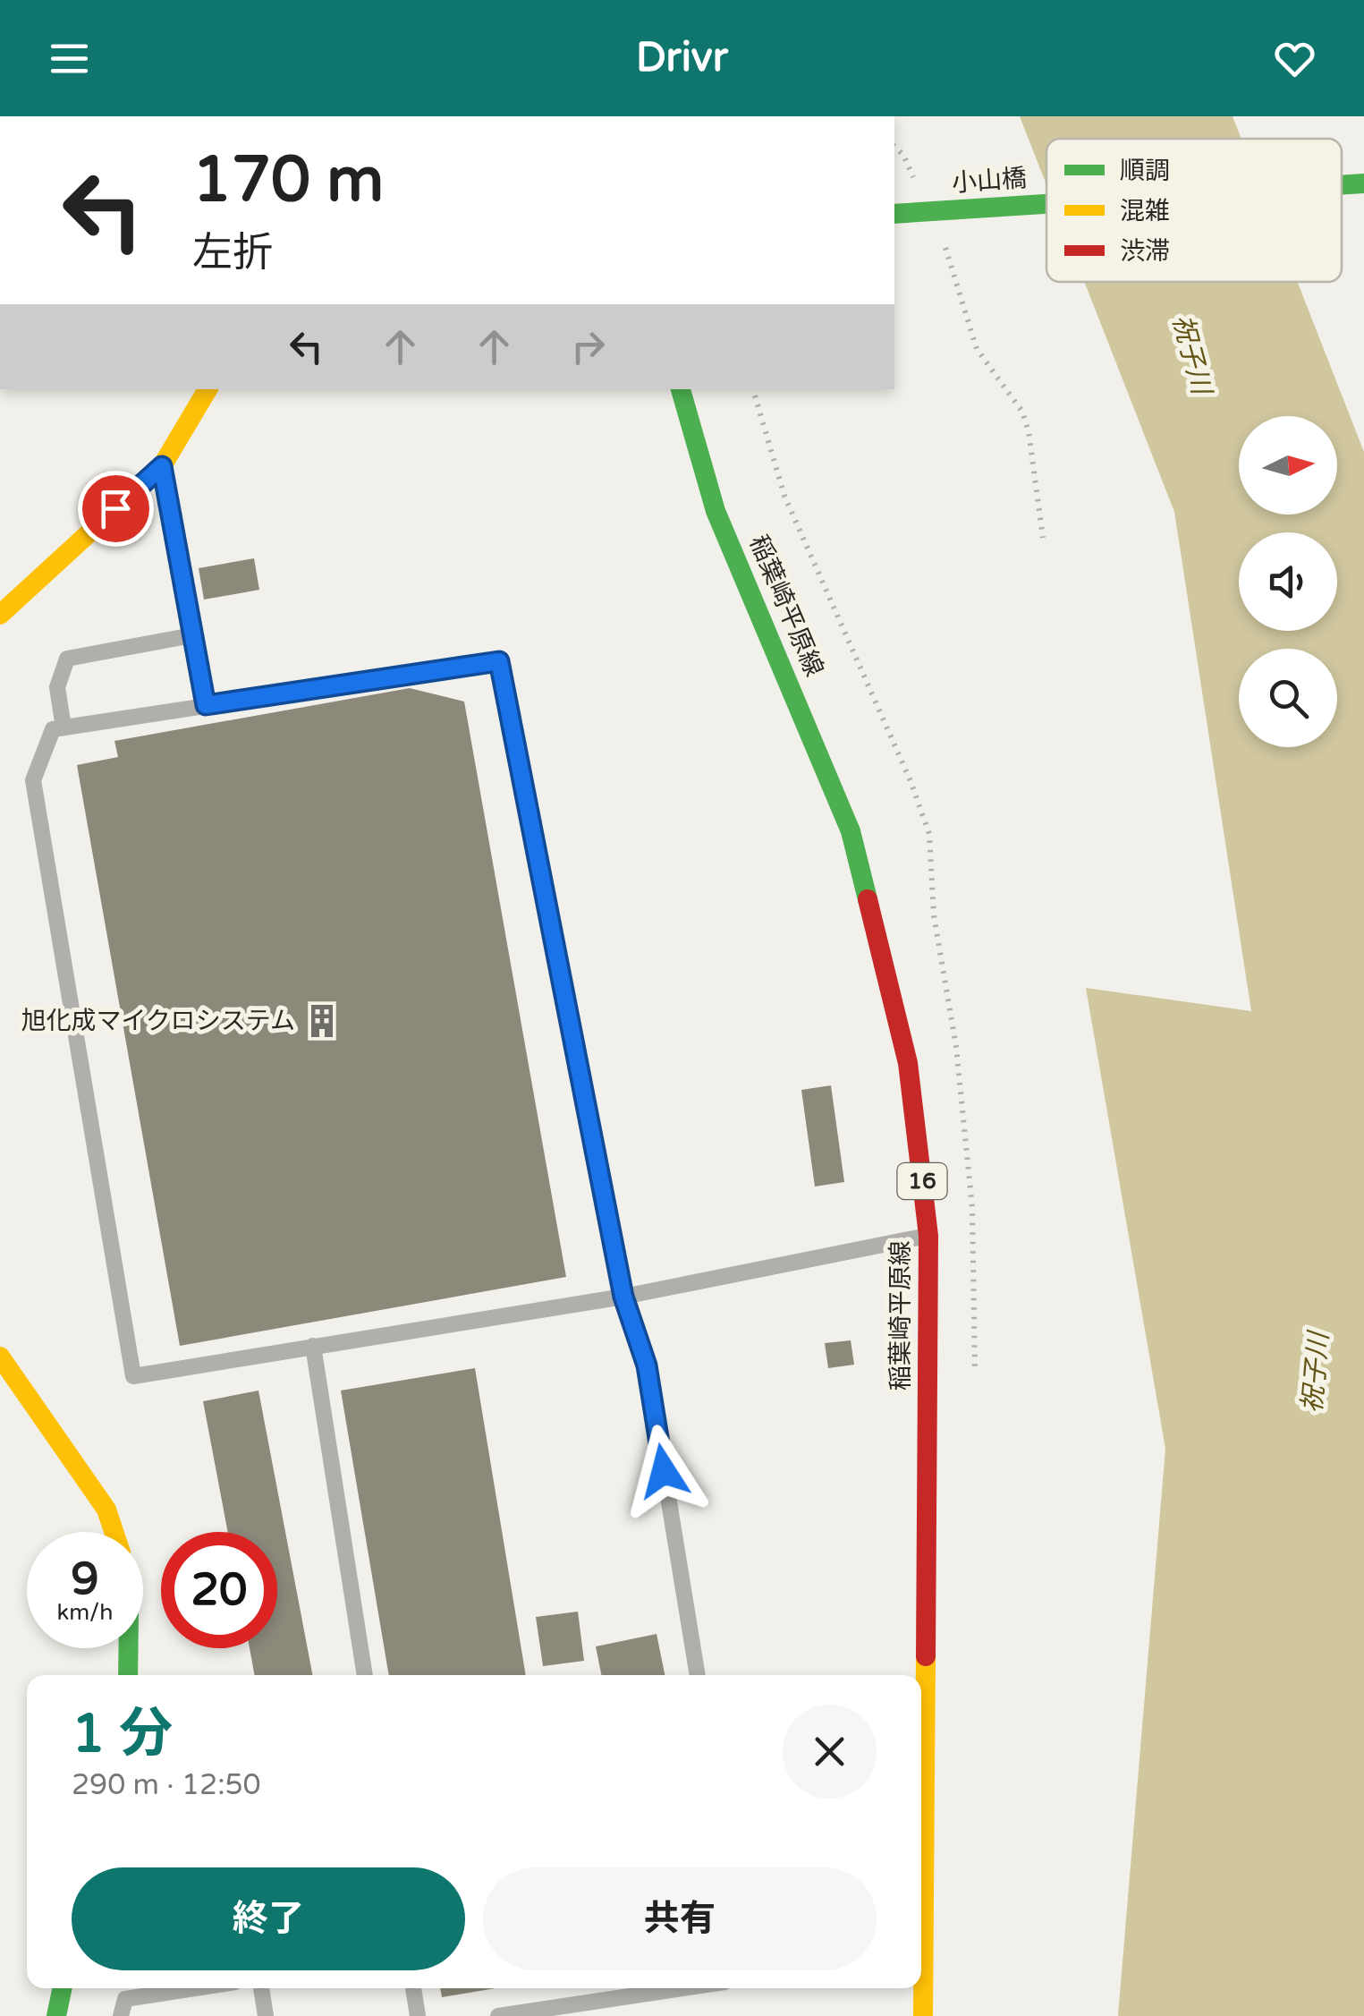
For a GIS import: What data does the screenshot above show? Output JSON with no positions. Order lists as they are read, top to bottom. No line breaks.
{"streets":{"main road":["小山橋","稲葉崎平原線","16"]},"water":["祝子川"],"places":{"building":["旭化成マイクロシステム"]},"legend":["順調","混雑","渋滞"],"north":"right","page":{"header":"Drivr","turn":["170 m","左折"],"speed":"9 km/h","limit":"20","heading":["1 分","290 m · 12:50"],"buttons":["終了","共有"]}}
